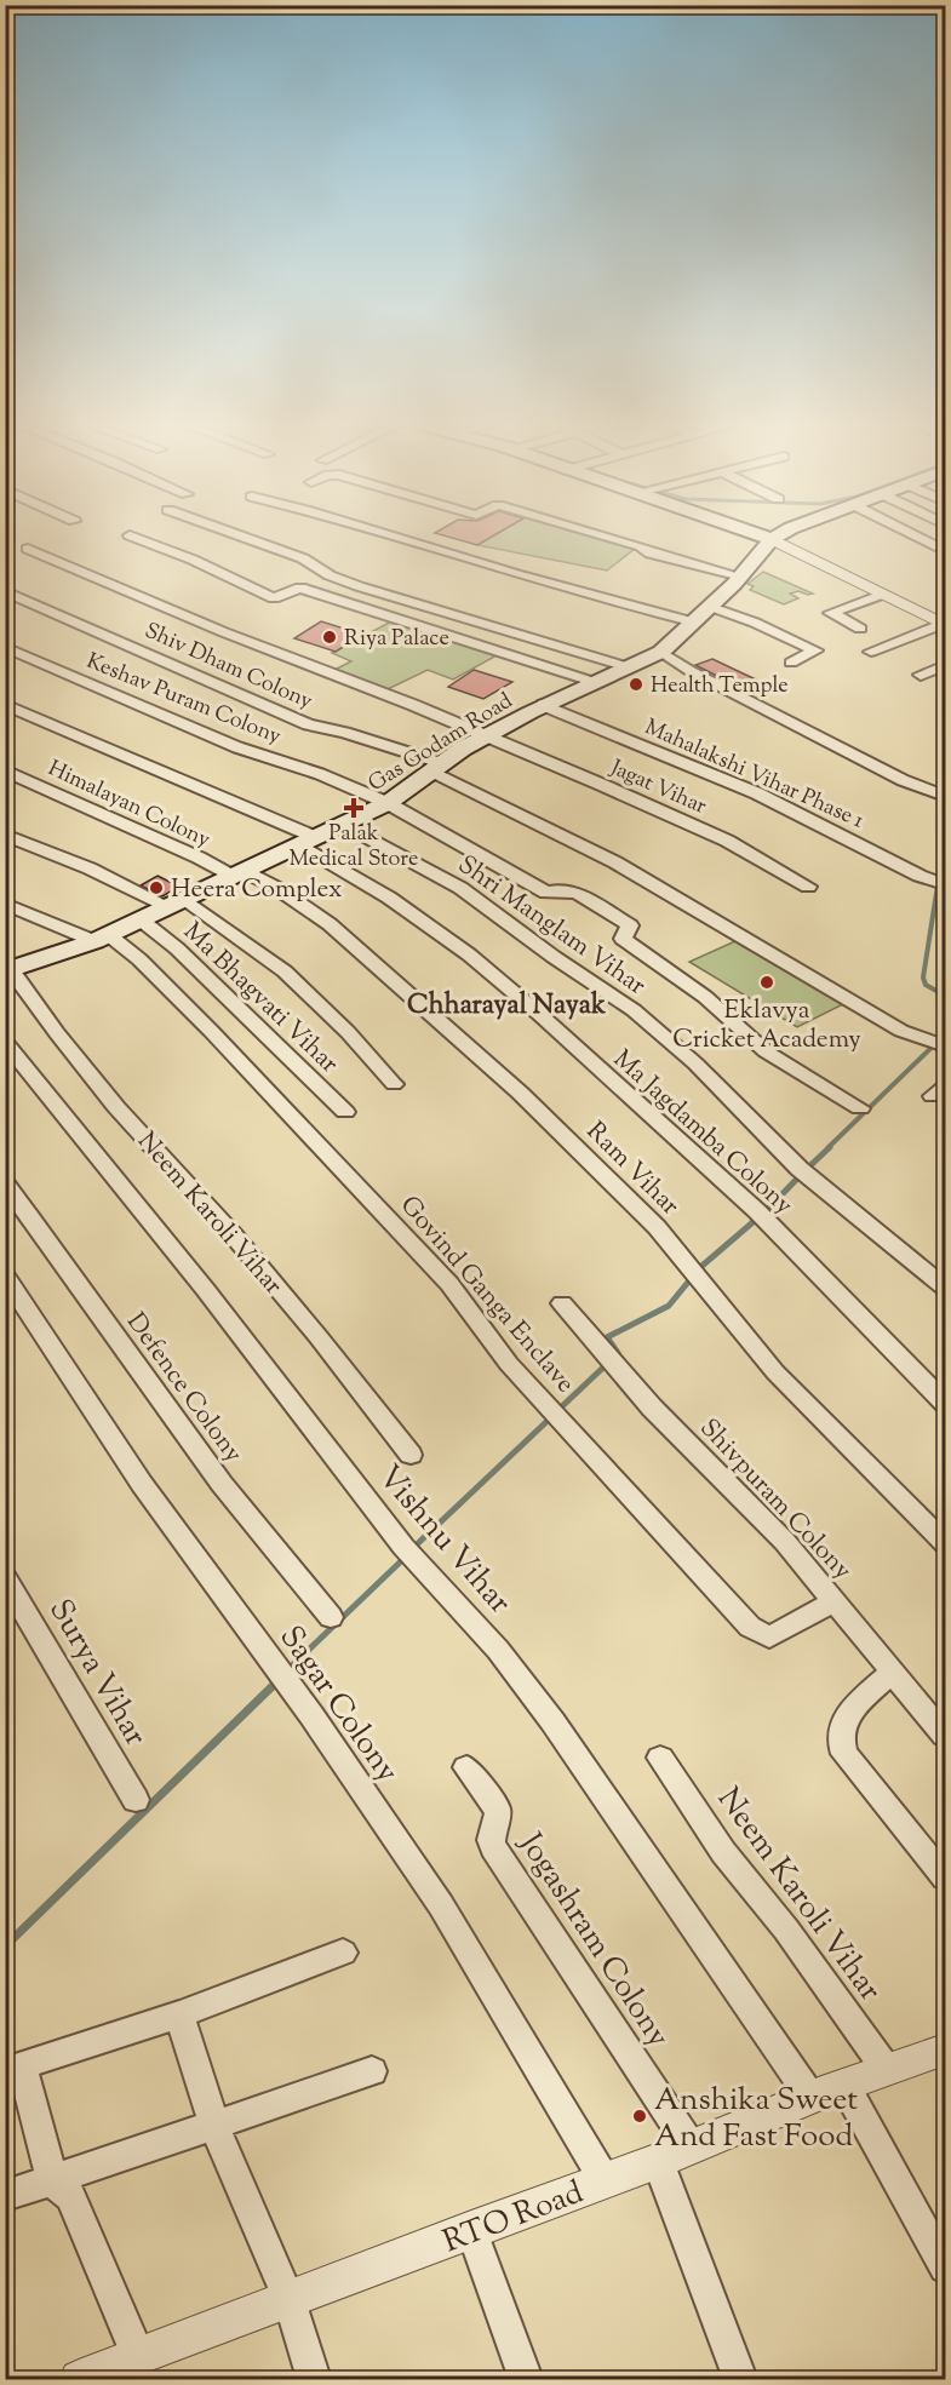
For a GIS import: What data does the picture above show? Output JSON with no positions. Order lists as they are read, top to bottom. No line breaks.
{"streets":{"main road":["Gas Godam Road"],"street":["Shiv Dham Colony","Keshav Puram Colony","Mahalakshi Vihar Phase 1","Jagat Vihar","Himalayan Colony","Shri Manglam Vihar","Ma Bhagvati Vihar","Ma Jagdamba Colony","Ram Vihar","Neem Karoli Vihar","Govind Ganga Enclave","Defence Colony","Shivpuram Colony","Vishnu Vihar","Surya Vihar","Sagar Colony","Jogashram Colony","RTO Road"]},"crossings":[["Shiv Dham Colony","Gas Godam Road"],["Keshav Puram Colony","Gas Godam Road"],["Gas Godam Road","Mahalakshi Vihar Phase 1"],["Gas Godam Road","Jagat Vihar"],["Gas Godam Road","Himalayan Colony"],["Gas Godam Road","Shri Manglam Vihar"],["Gas Godam Road","Ma Bhagvati Vihar"],["Gas Godam Road","Ma Jagdamba Colony"],["Gas Godam Road","Ram Vihar"],["Gas Godam Road","Neem Karoli Vihar"],["Gas Godam Road","Govind Ganga Enclave"],["Himalayan Colony","Ram Vihar"],["Neem Karoli Vihar","RTO Road"],["Govind Ganga Enclave","Shivpuram Colony"],["Vishnu Vihar","RTO Road"],["Sagar Colony","RTO Road"],["Jogashram Colony","RTO Road"]],"districts":["Chharayal Nayak"],"places":{"other":["Riya Palace","Health Temple","Heera Complex","Eklavya Cricket Academy","Anshika Sweet And Fast Food"],"health":["Palak Medical Store"]}}
